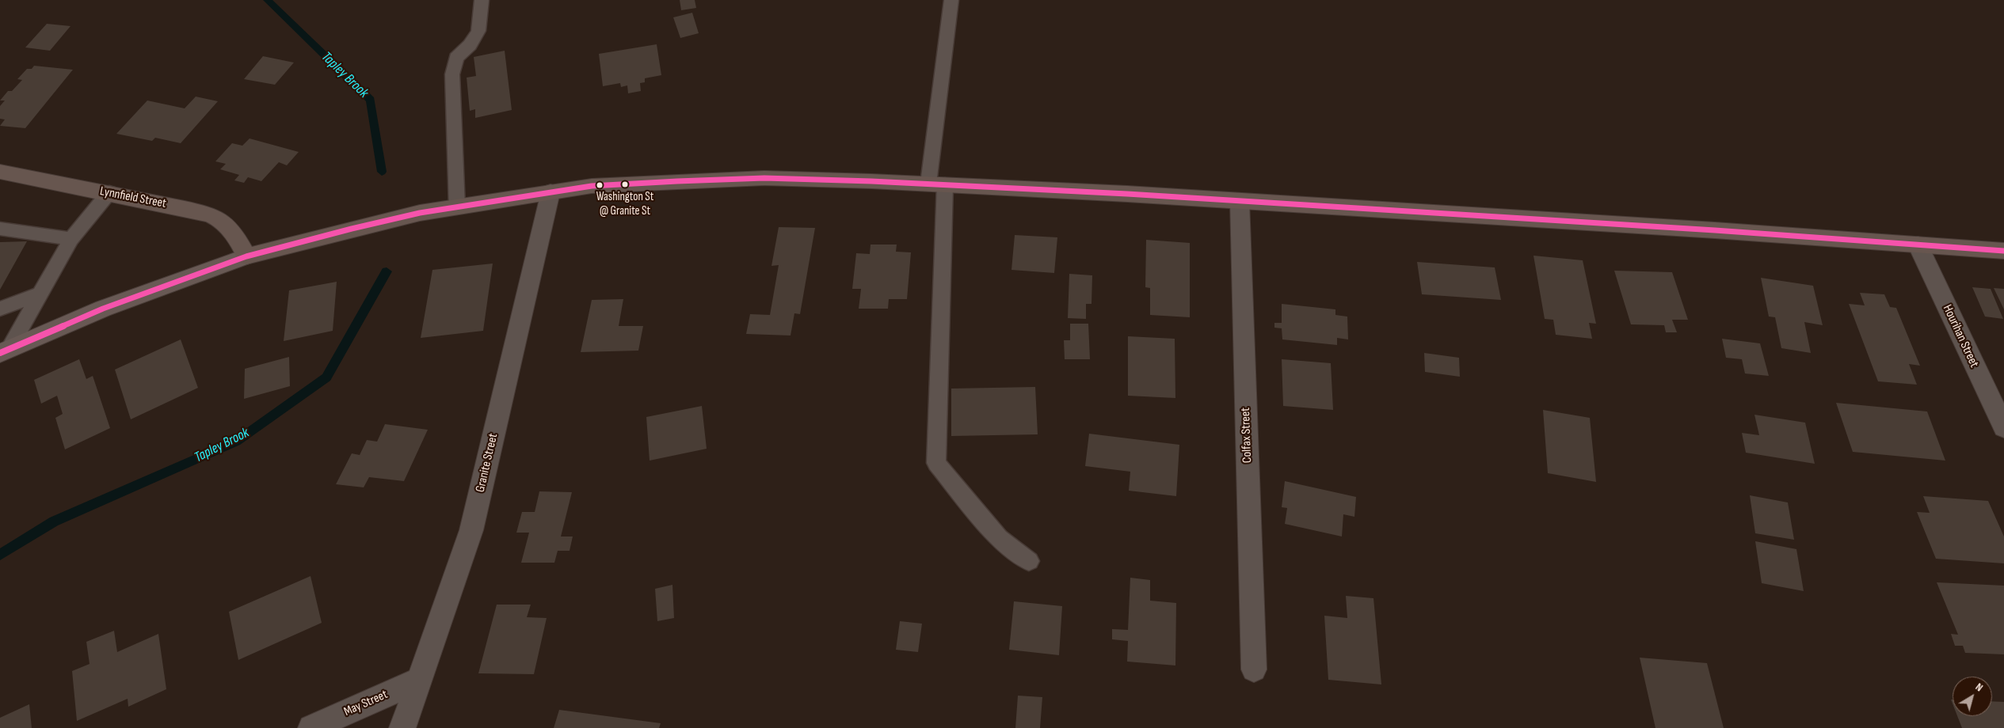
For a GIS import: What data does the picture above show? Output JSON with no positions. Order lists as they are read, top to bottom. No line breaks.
{"streets":{"main road":["Lynnfield Street"],"street":["Hourihan Street","Colfax Street","Granite Street","May Street"]},"crossings":[["Granite Street","May Street"]],"water":["Tapley Brook"],"places":["Washington St @ Granite St"],"north":"top right"}
